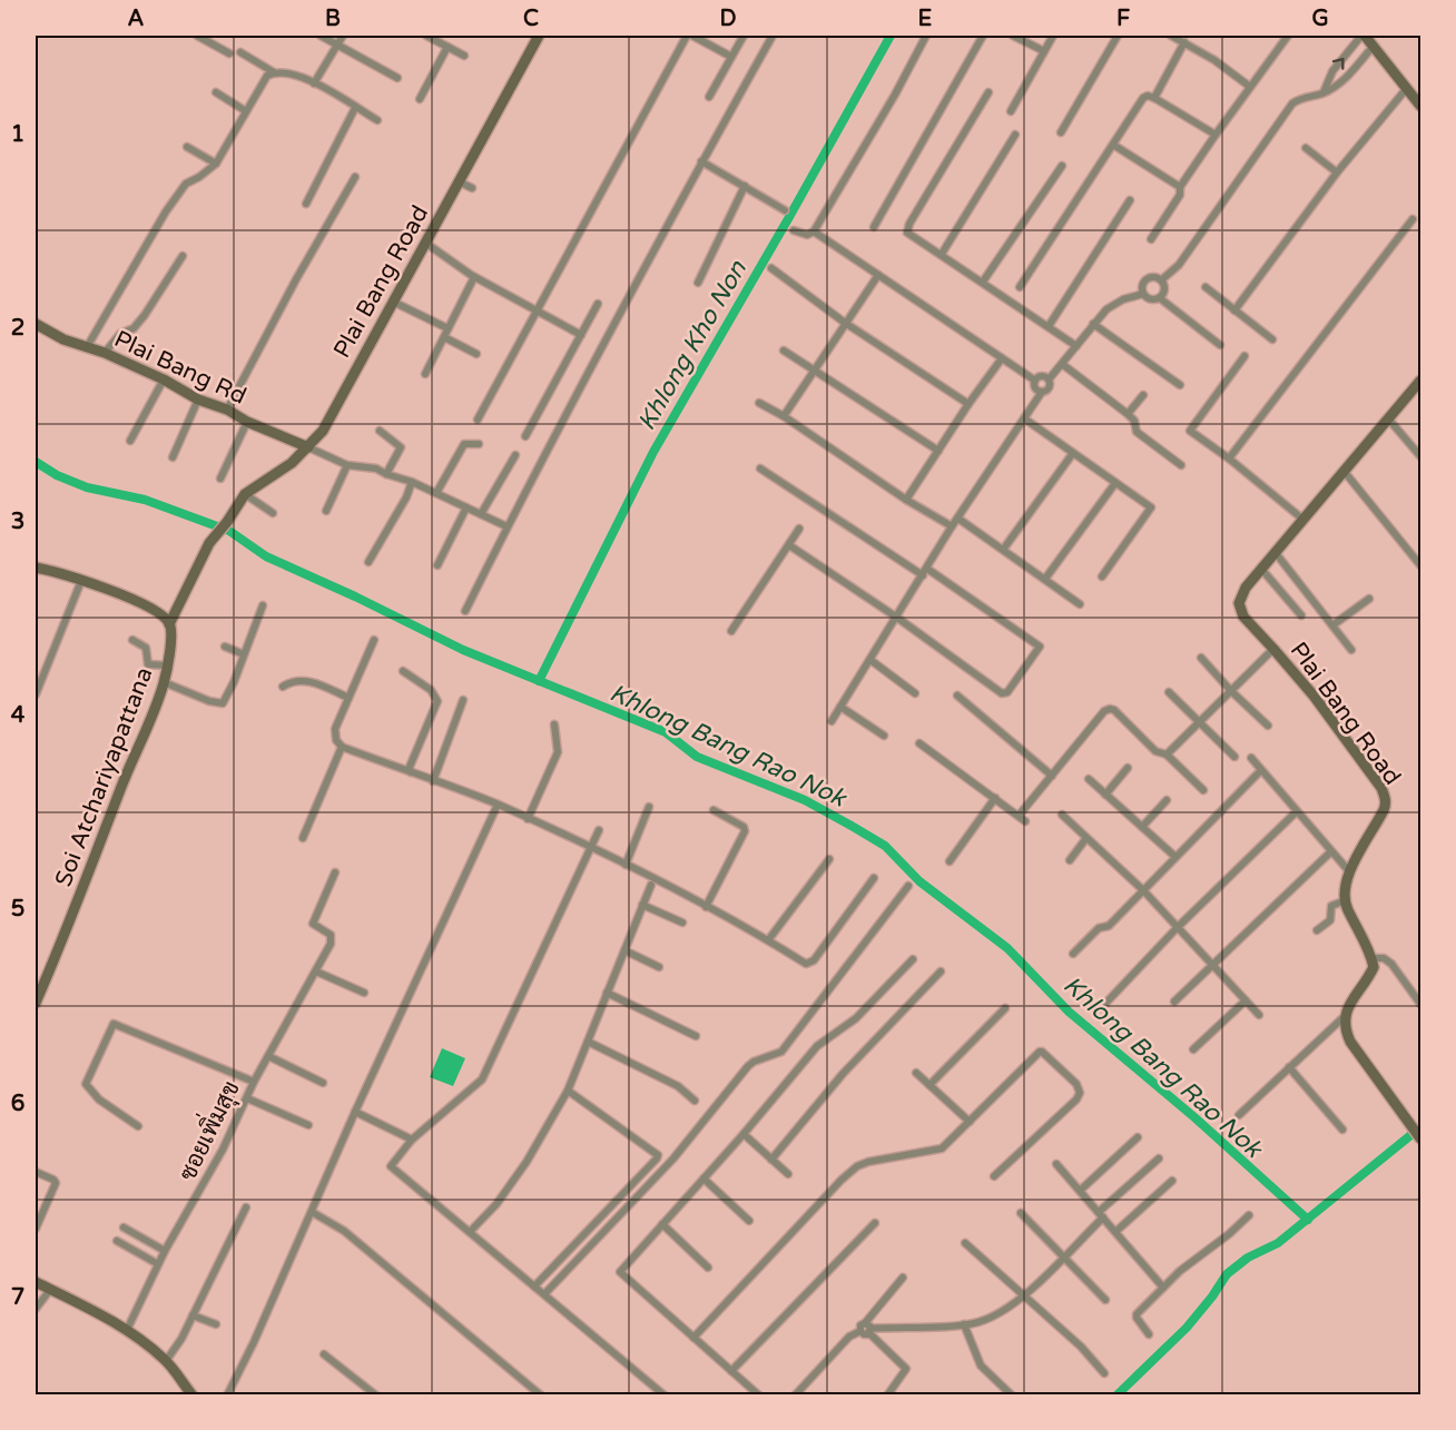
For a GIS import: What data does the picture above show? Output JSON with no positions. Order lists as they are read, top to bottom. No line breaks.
{"streets":{"street":["Plai Bang Road","Plai Bang Rd","Soi Atchariyapattana","ซอยเพิ่มสุข"]},"crossings":[["Plai Bang Road","Plai Bang Rd"],["Plai Bang Road","Soi Atchariyapattana"]],"water":["Khlong Kho Non","Khlong Bang Rao Nok"],"grid":{"columns":["A","B","C","D","E","F","G"],"rows":["1","2","3","4","5","6","7"]}}
